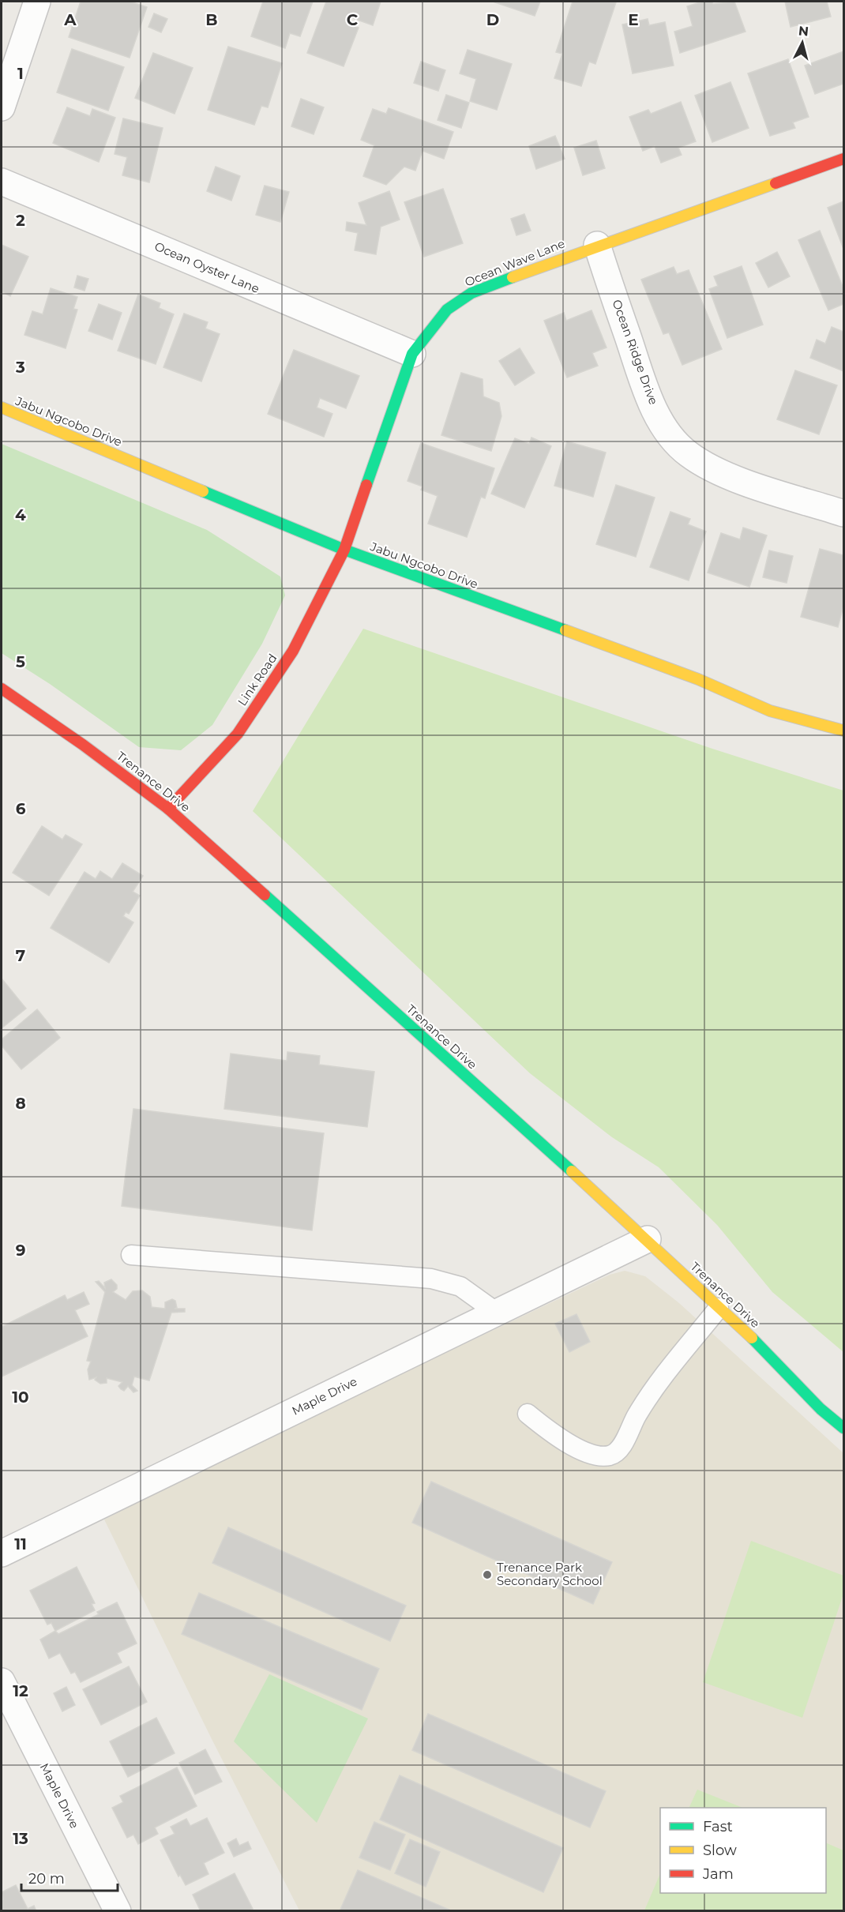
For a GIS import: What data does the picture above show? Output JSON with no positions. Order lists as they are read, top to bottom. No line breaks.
{"streets":{"street":["Ocean Wave Lane","Ocean Oyster Lane","Ocean Ridge Drive","Jabu Ngcobo Drive","Link Road","Trenance Drive","Maple Drive"]},"crossings":[["Ocean Wave Lane","Ocean Oyster Lane"],["Ocean Wave Lane","Ocean Ridge Drive"],["Ocean Wave Lane","Jabu Ngcobo Drive"],["Ocean Wave Lane","Link Road"],["Jabu Ngcobo Drive","Link Road"],["Link Road","Trenance Drive"],["Trenance Drive","Maple Drive"]],"places":["Trenance Park Secondary School"],"legend":["Fast","Slow","Jam"],"scale_bar":"20 m","north":"top","grid":{"columns":["A","B","C","D","E"],"rows":["1","2","3","4","5","6","7","8","9","10","11","12","13"]}}
